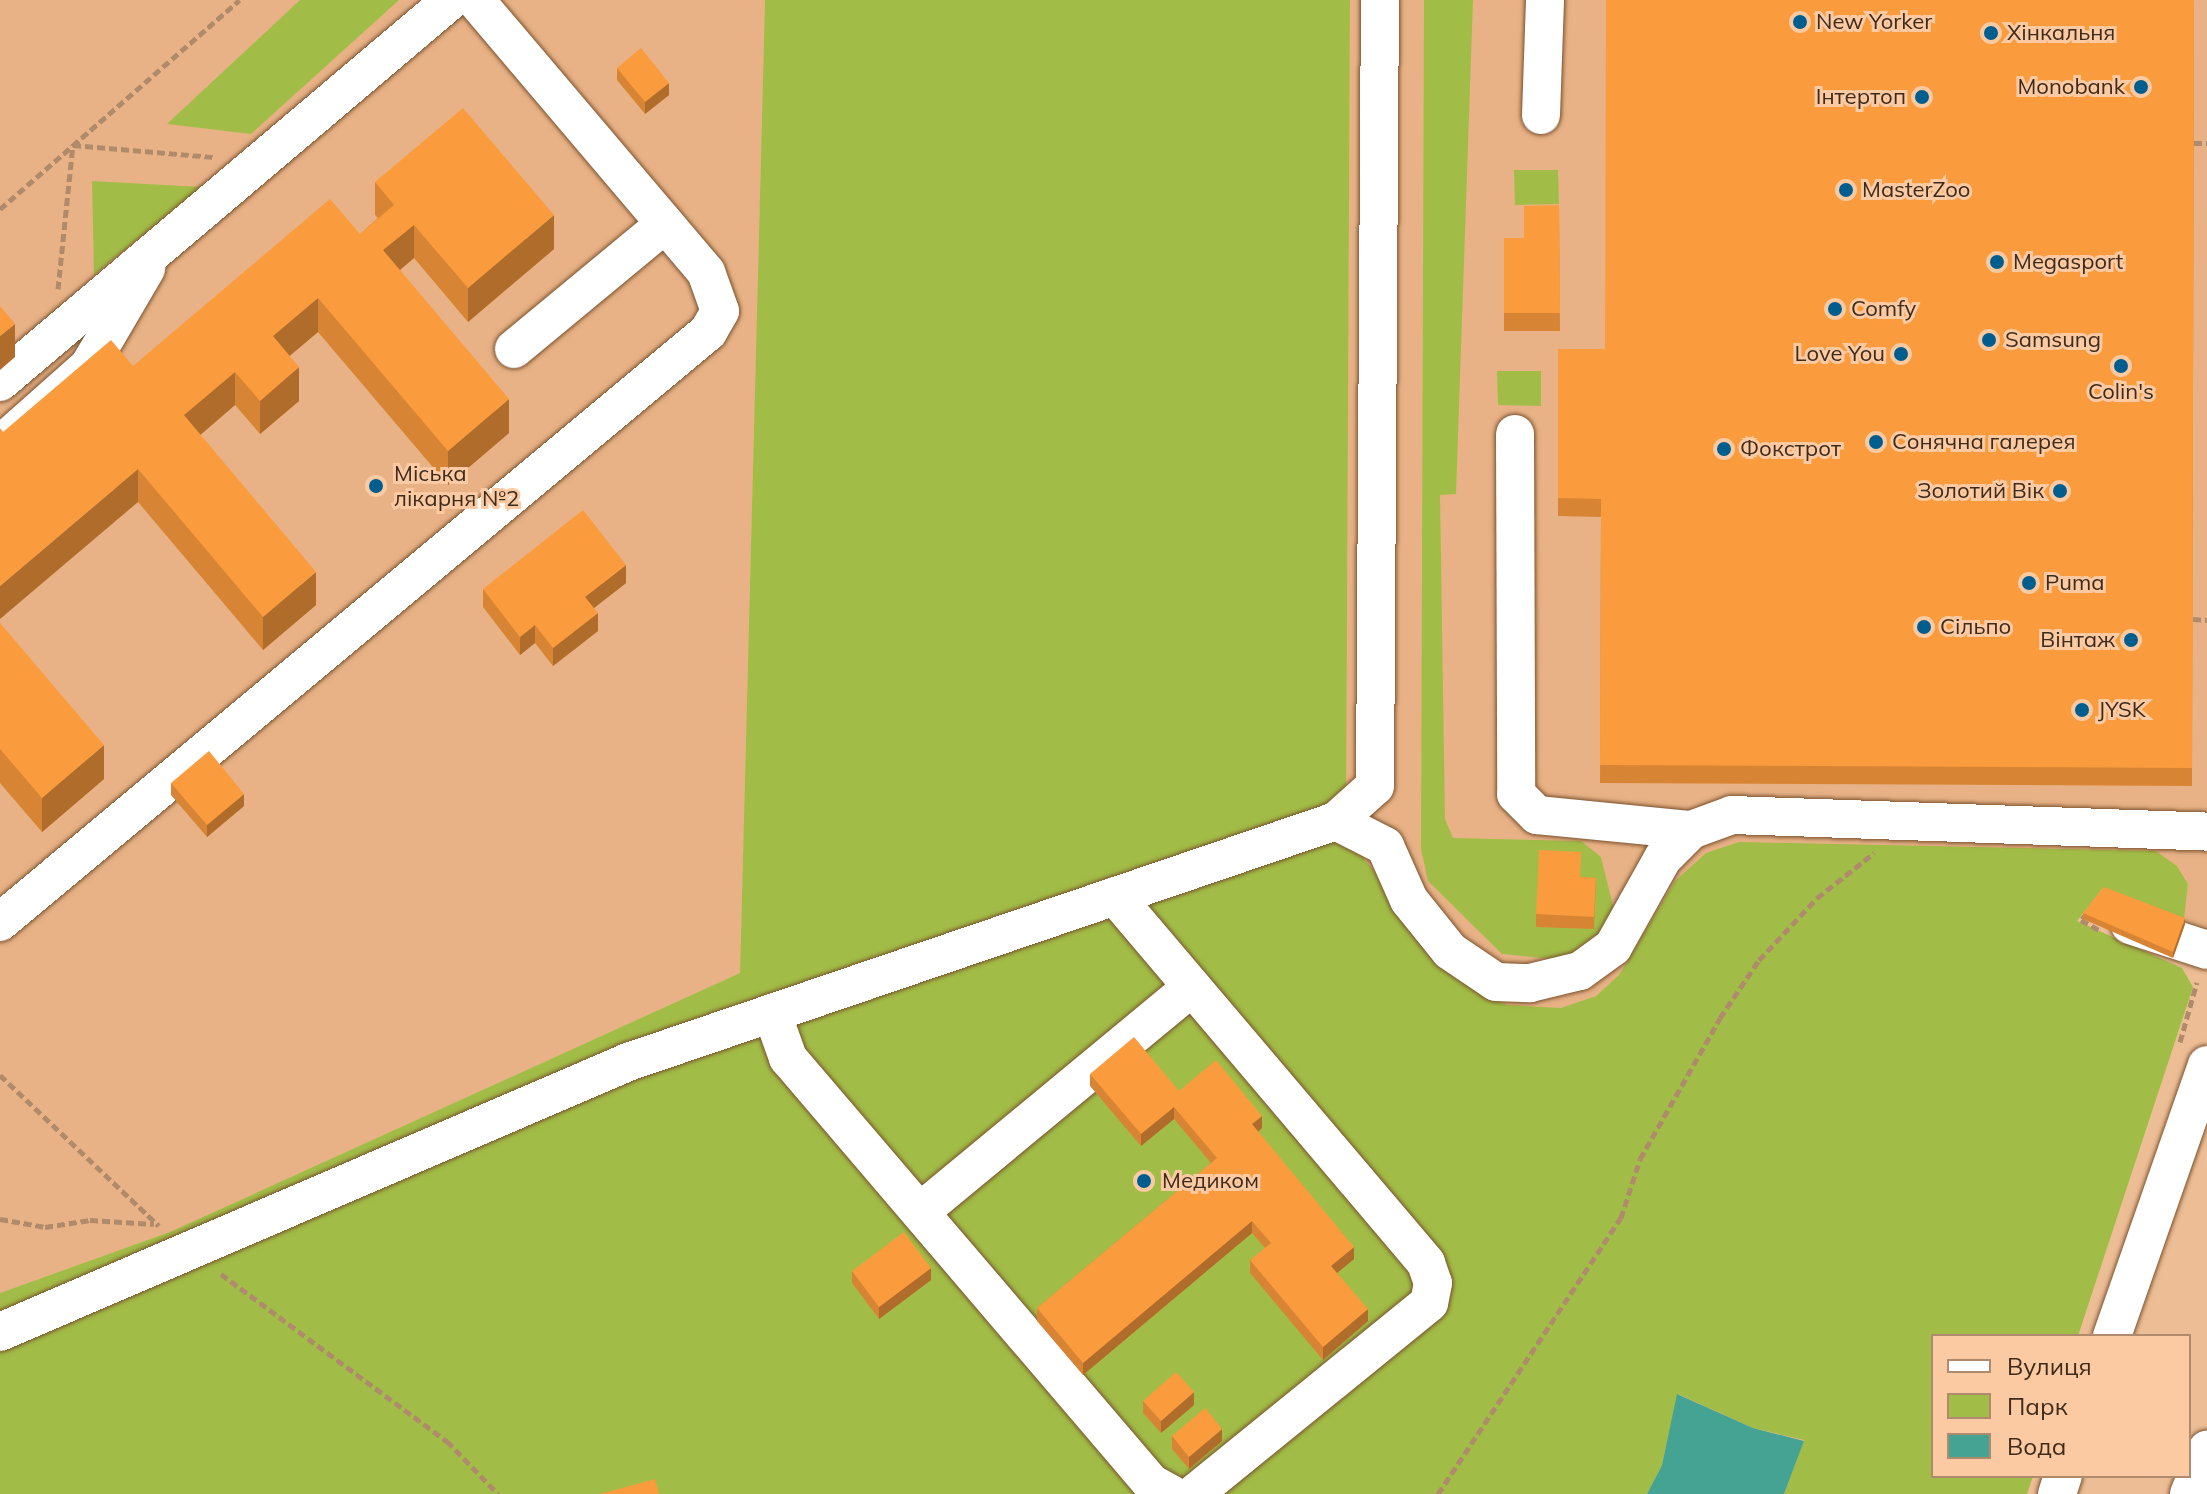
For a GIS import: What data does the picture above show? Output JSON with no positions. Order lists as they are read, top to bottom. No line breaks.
{"places":["New Yorker","Хінкальня","Monobank","Інтертоп","MasterZoo","Megasport","Comfy","Samsung","Love You","Colin's","Сонячна галерея","Фокстрот","Міська лікарня №2","Золотий Вік","Puma","Сільпо","Вінтаж","JYSK","Медиком"],"legend":["Вулиця","Парк","Вода"]}
